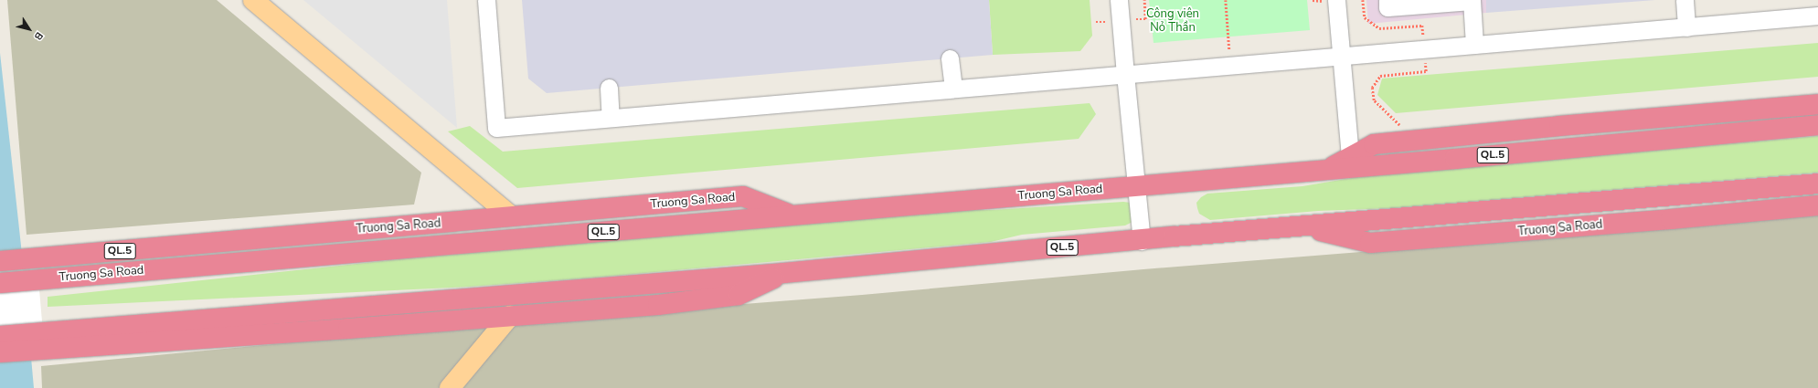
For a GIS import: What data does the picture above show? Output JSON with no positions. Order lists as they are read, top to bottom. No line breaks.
{"streets":{"highway":["QL.5","Truong Sa Road"]},"parks":["Công viên Nỏ Thần"],"north":"bottom right"}
